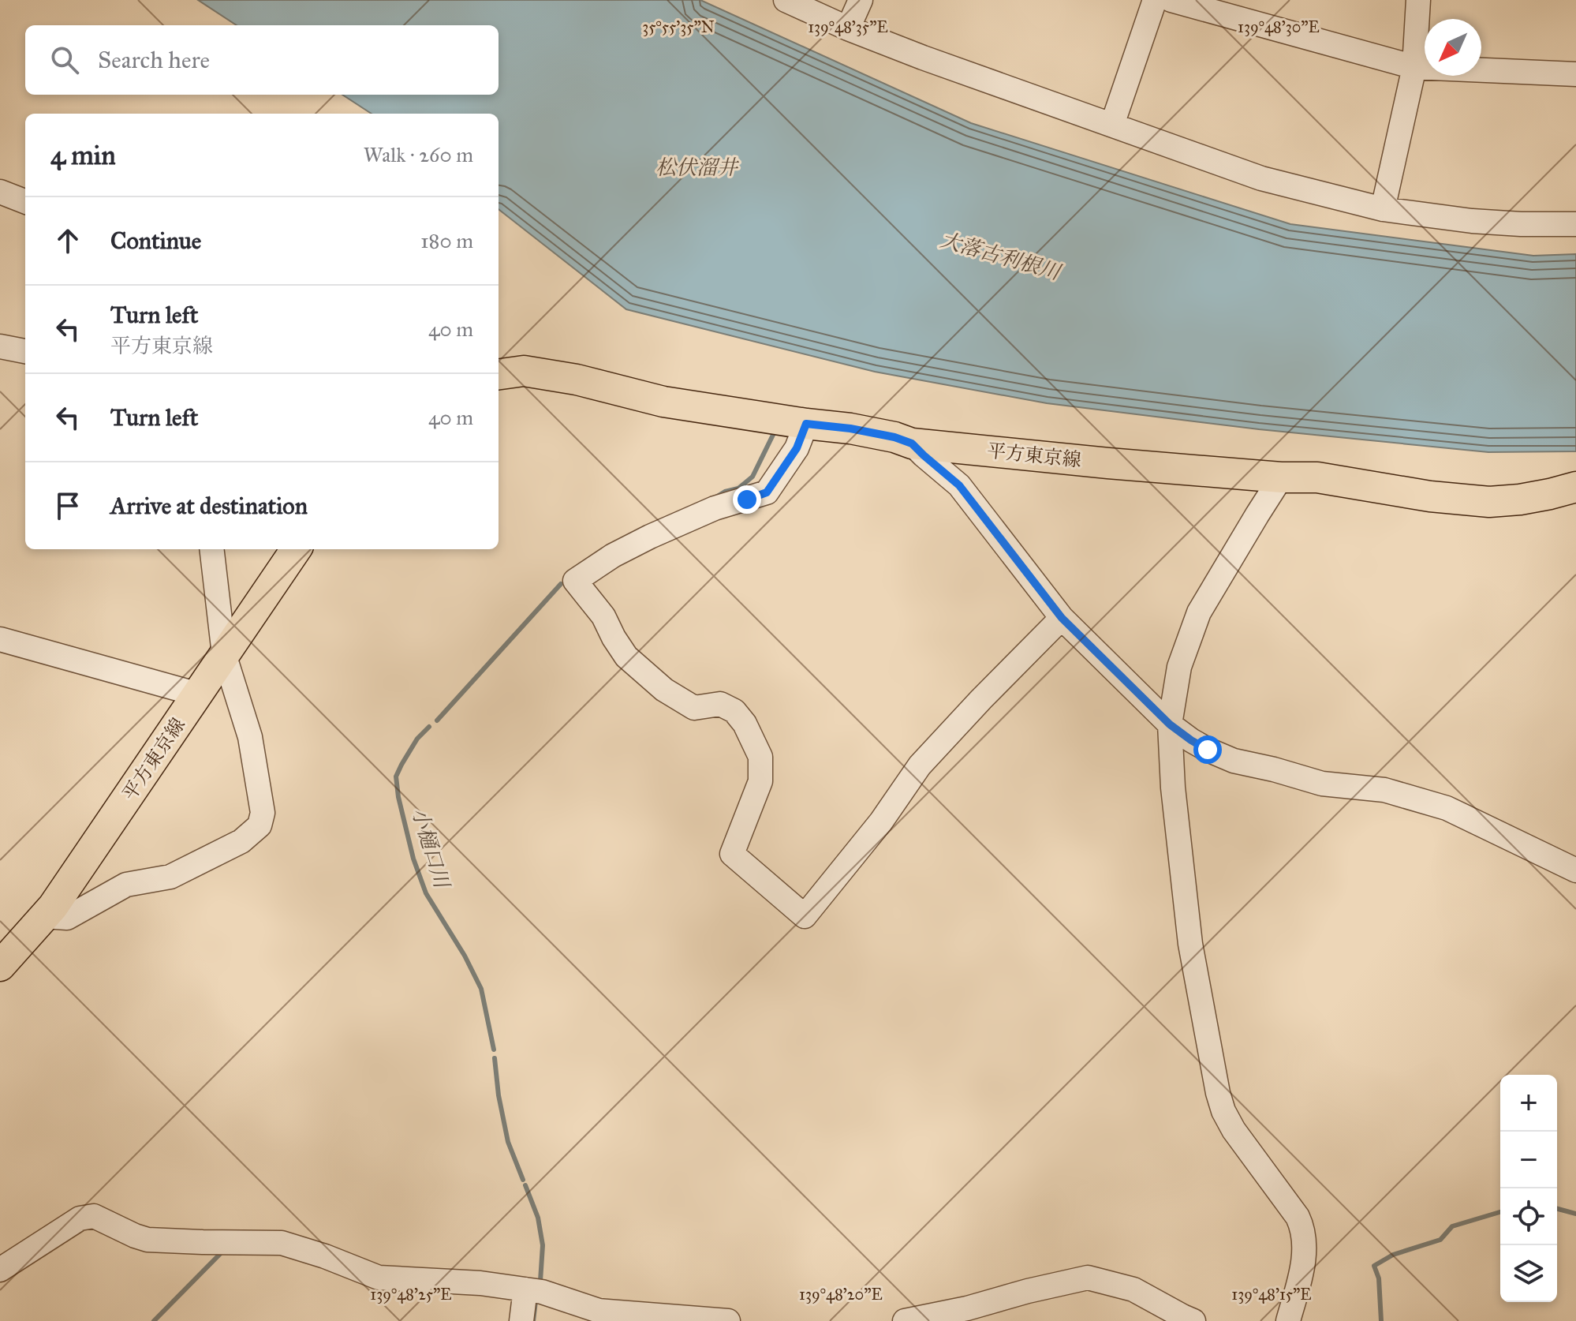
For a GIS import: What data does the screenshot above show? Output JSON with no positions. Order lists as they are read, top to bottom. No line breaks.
{"streets":{"main road":["平方東京線"]},"water":["松伏溜井","大落古利根川","小樋口川"],"north":"bottom left","page":{"search":"Search here","heading":["4 min","Walk · 260 m"],"list":[["Continue","180 m"],["Turn left","平方東京線","40 m"],["Turn left","40 m"],"Arrive at destination"],"map_buttons":["+","−"]},"coordinates":["35°55'35\"N","139°48'35\"E","139°48'30\"E","139°48'25\"E","139°48'20\"E","139°48'15\"E"]}
